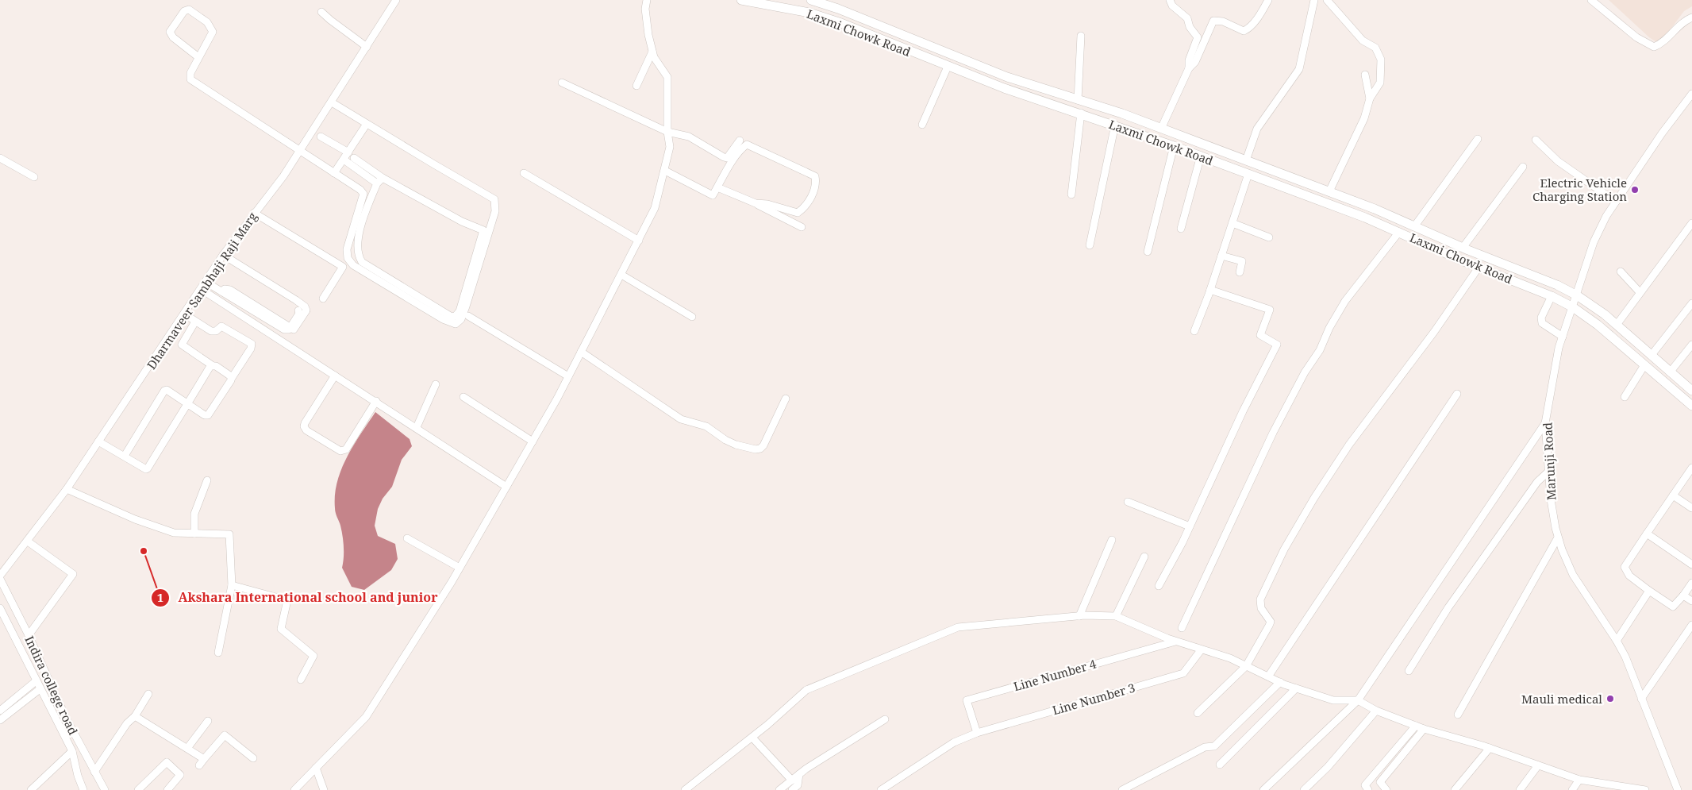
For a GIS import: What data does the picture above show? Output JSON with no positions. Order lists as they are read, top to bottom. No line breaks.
{"streets":{"main road":["Laxmi Chowk Road"],"street":["Dharmaveer Sambhaji Raji Marg","Marunji Road","Line Number 4","Indira college road","Line Number 3"]},"crossings":[["Laxmi Chowk Road","Marunji Road"],["Line Number 4","Line Number 3"]],"places":["Electric Vehicle Charging Station","Akshara International school and junior","Mauli medical"]}
